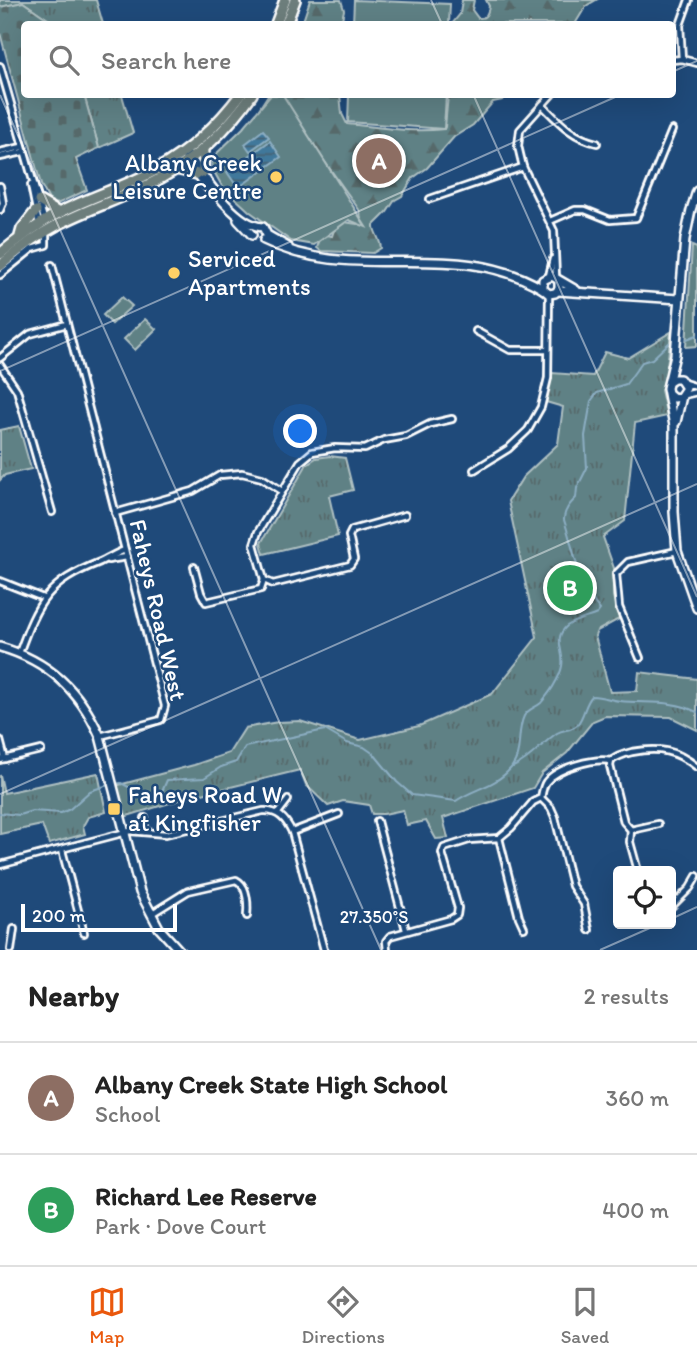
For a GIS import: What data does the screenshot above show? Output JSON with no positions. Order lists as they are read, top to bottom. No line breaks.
{"streets":{"street":["Faheys Road West"]},"places":{"other":["Albany Creek Leisure Centre","Serviced Apartments"],"transit":["Faheys Road W at Kingfisher"]},"scale_bar":"200 m","page":{"search":"Search here","pins":["A","B"],"scale":"200 m","heading":["Nearby","2 results"],"list":[{"mark":"A","name":"Albany Creek State High School","note":"School","value":"360 m"},{"mark":"B","name":"Richard Lee Reserve","note":"Park · Dove Court","value":"400 m"}],"nav":["Map","Directions","Saved"]},"coordinates":["27.350°S"]}
